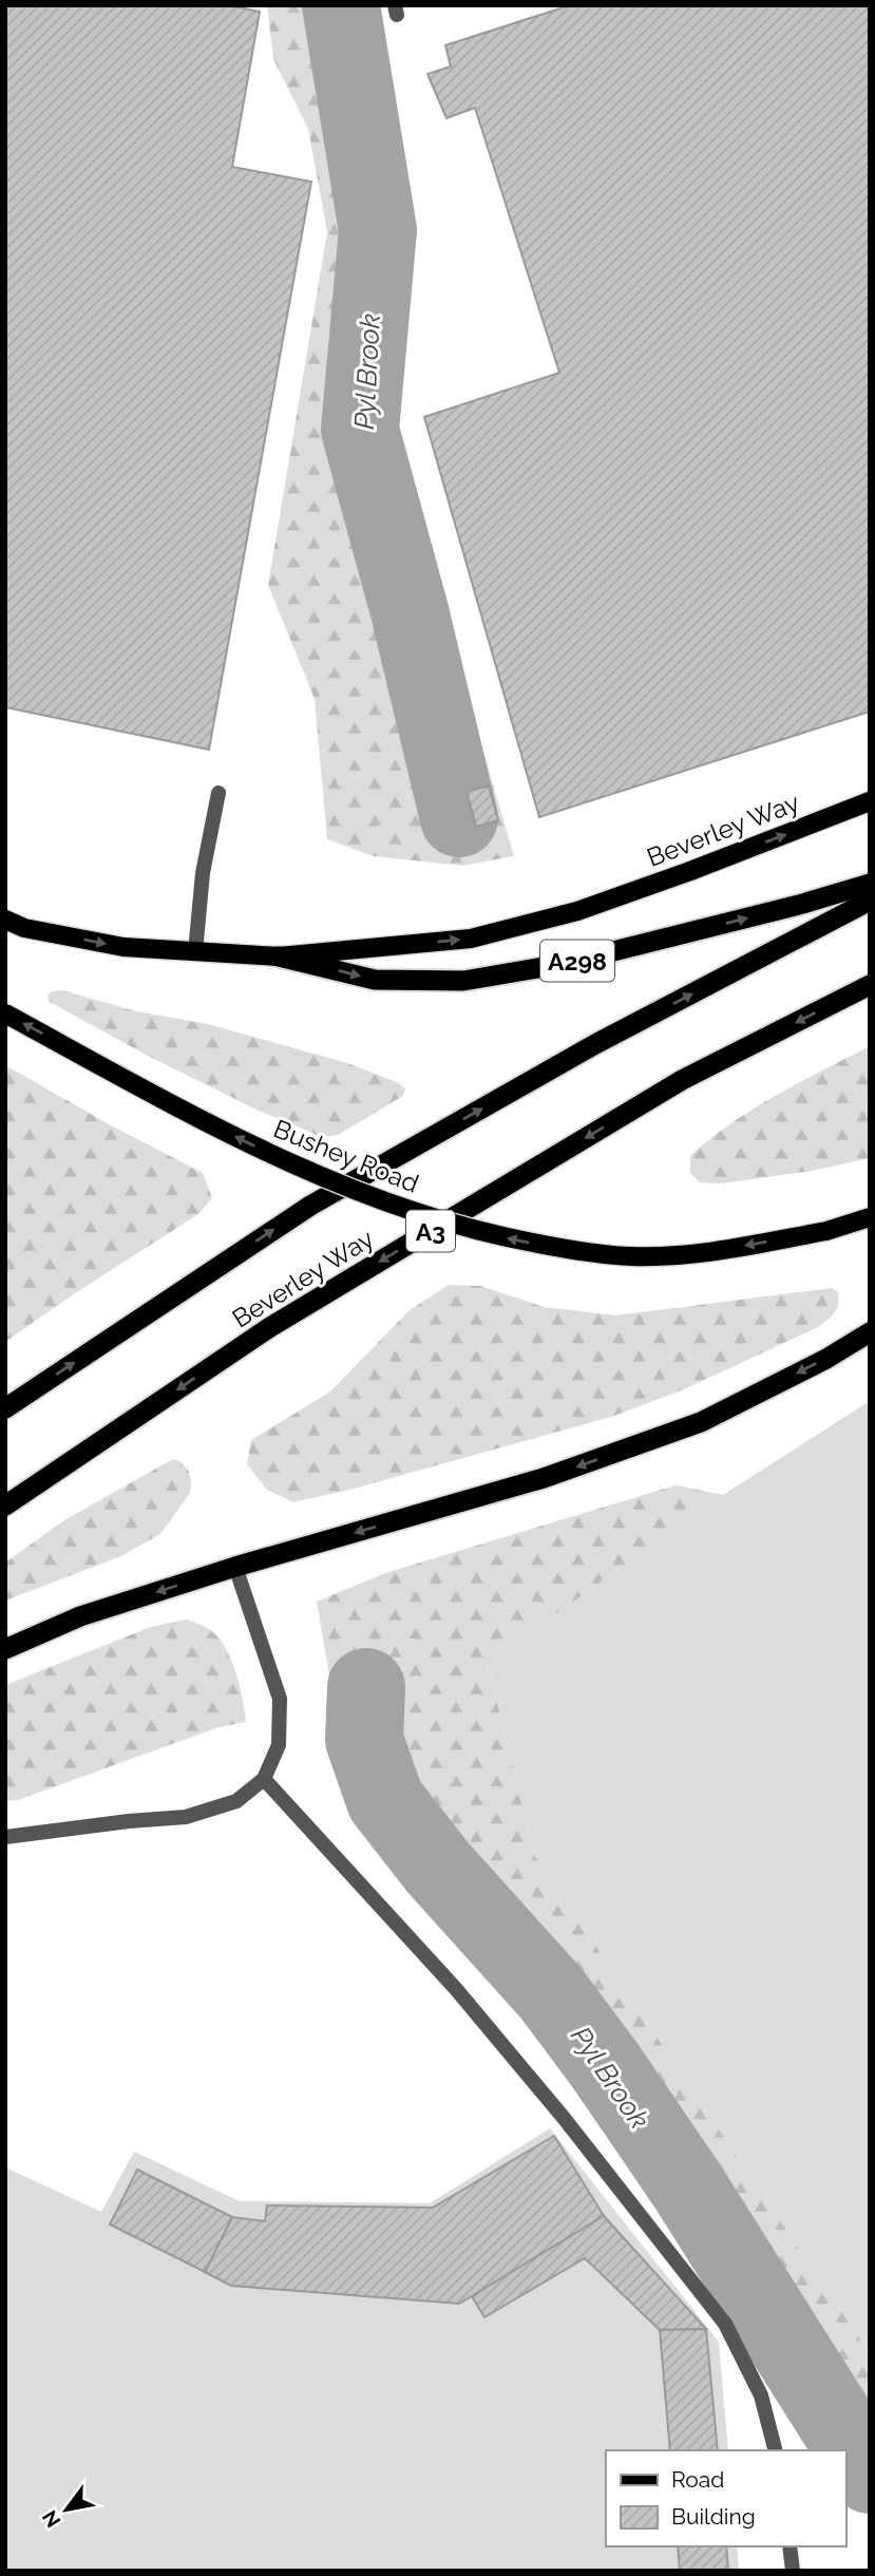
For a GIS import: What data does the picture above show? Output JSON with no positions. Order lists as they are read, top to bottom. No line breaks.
{"streets":{"highway":["Beverley Way","A298","A3"],"main road":["Bushey Road"]},"crossings":[["Beverley Way","A298"]],"one_way":["Bushey Road"],"water":["Pyl Brook"],"legend":["Road","Building"],"north":"bottom left"}
